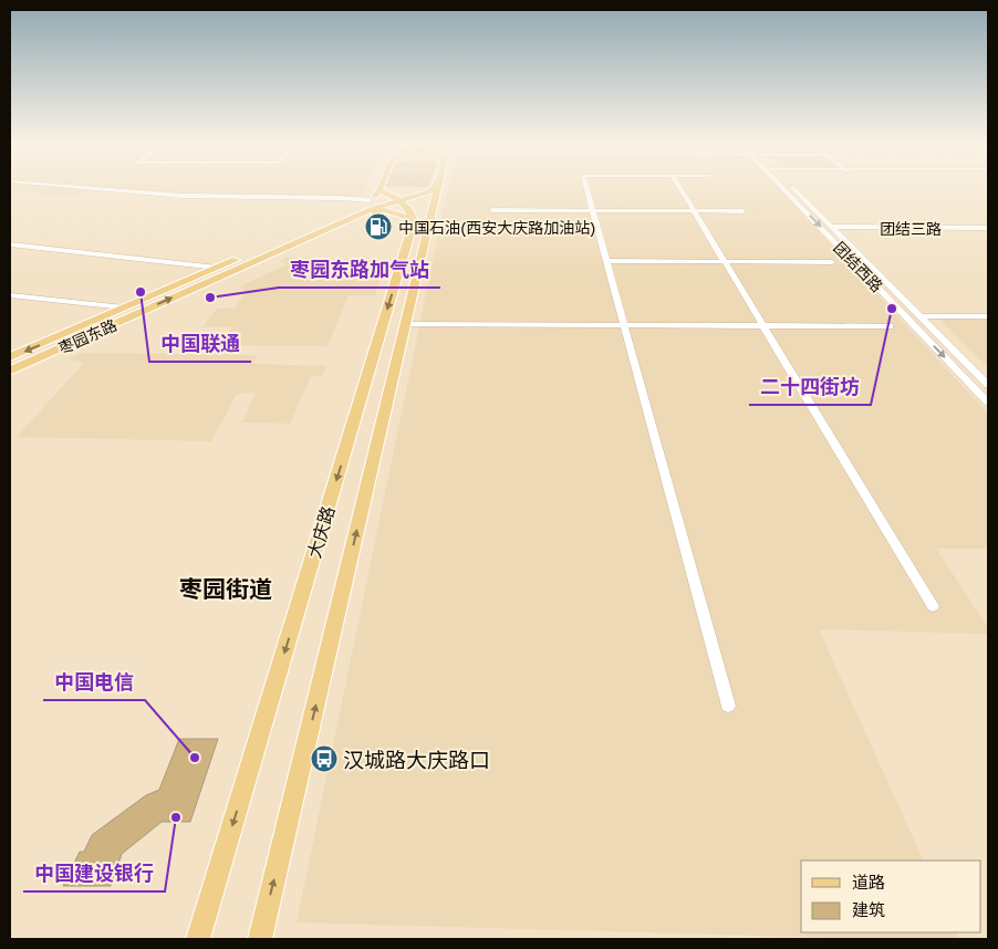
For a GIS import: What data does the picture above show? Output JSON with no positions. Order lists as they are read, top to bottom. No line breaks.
{"streets":{"main road":["枣园东路","大庆路"],"street":["团结三路","团结西路"]},"crossings":[["团结三路","团结西路"]],"districts":["枣园街道"],"places":{"fuel station":["中国石油(西安大庆路加油站)"],"other":["中国联通","枣园东路加气站","二十四街坊","中国电信","中国建设银行"],"bus stop":["汉城路大庆路口"]},"legend":["道路","建筑"]}
